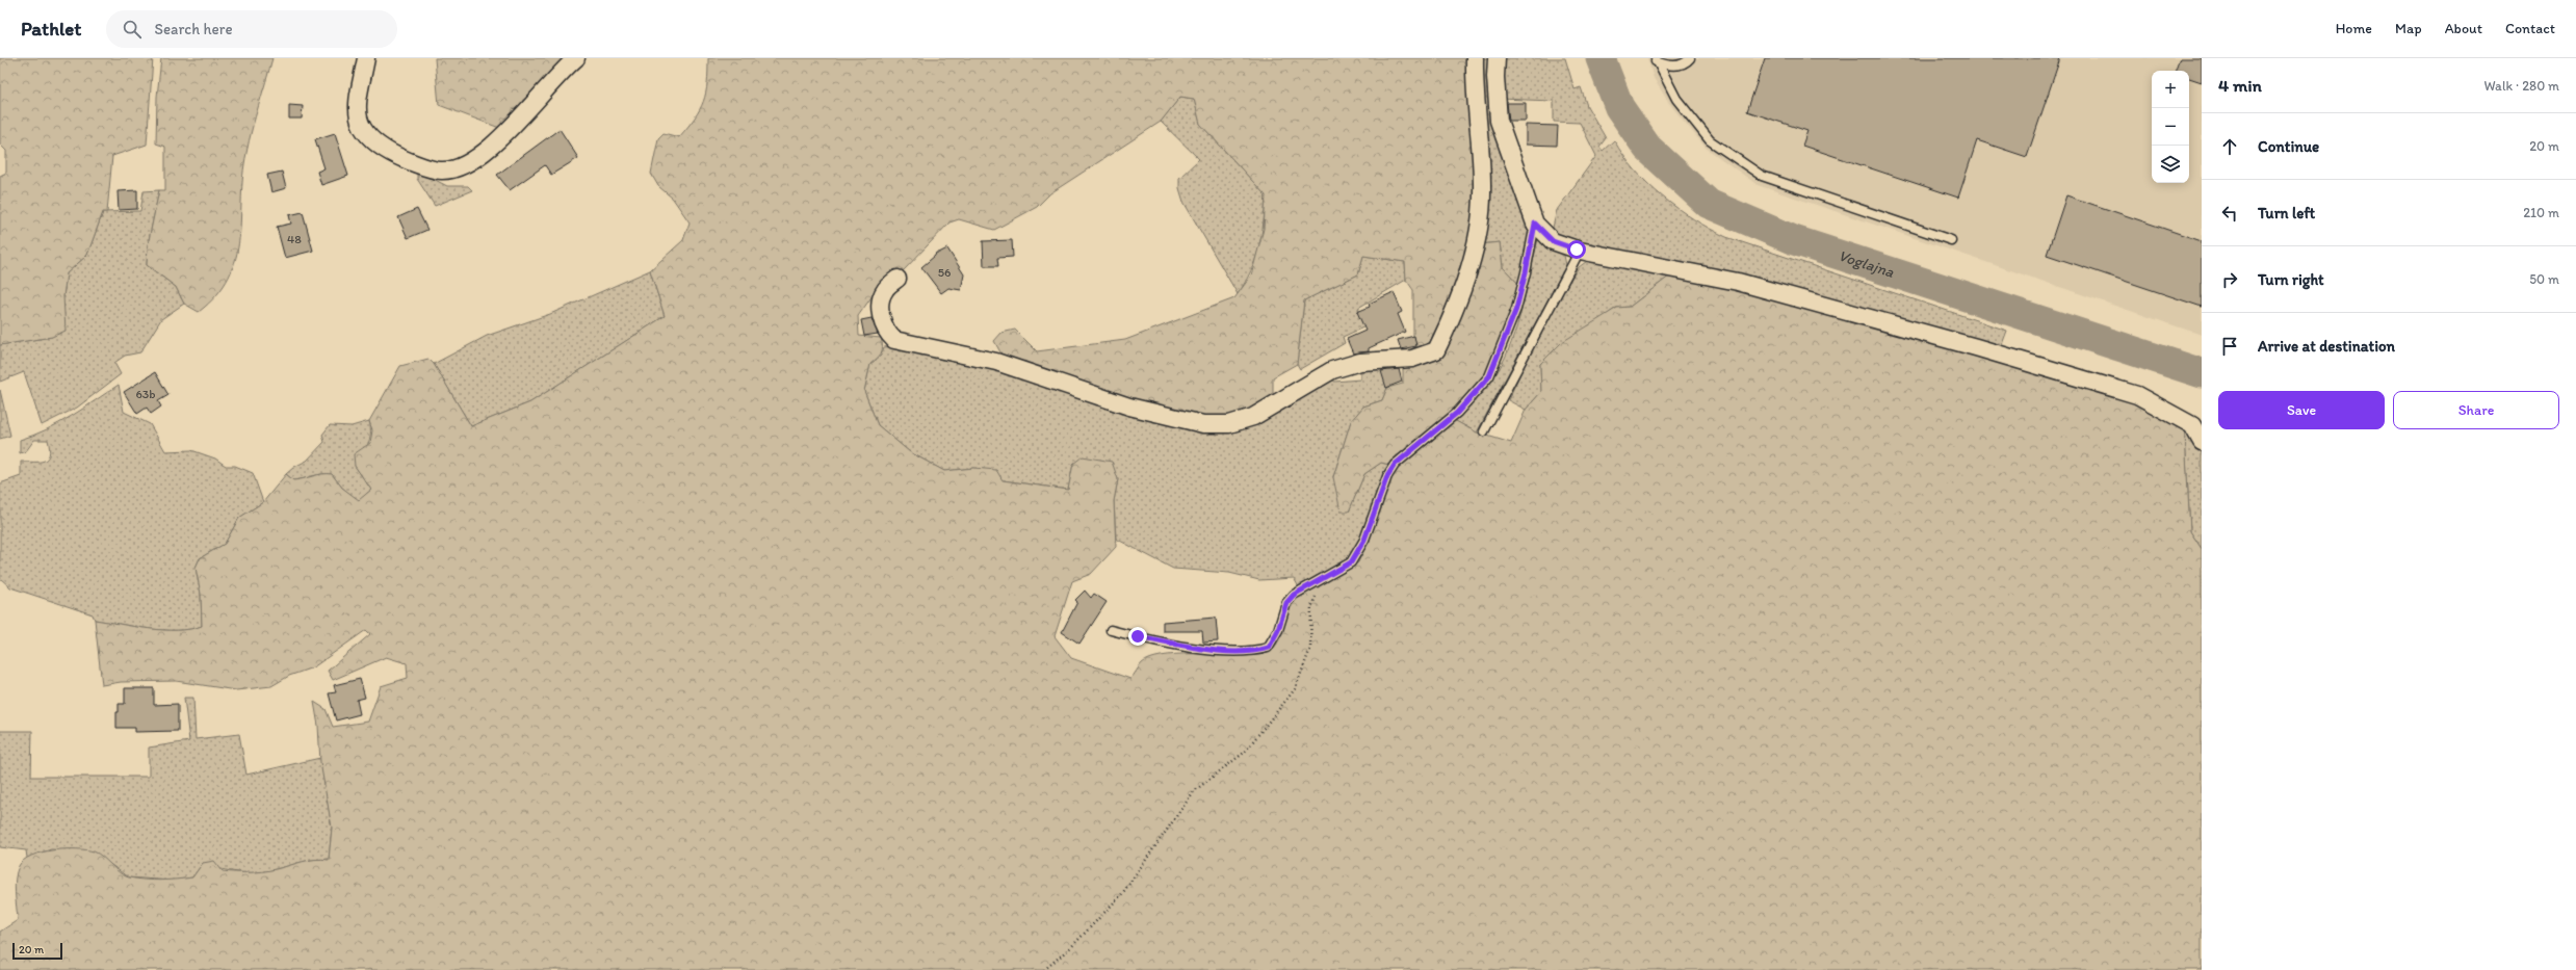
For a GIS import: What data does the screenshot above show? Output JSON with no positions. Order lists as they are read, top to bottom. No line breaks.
{"water":["Voglajna"],"house_numbers":["48","56","63b"],"scale_bar":"20 m","page":{"header":"Pathlet","search":"Search here","nav":["Home","Map","About","Contact"],"heading":["4 min","Walk · 280 m"],"map_buttons":["+","−"],"list":[["Continue","20 m"],["Turn left","210 m"],["Turn right","50 m"],"Arrive at destination"],"buttons":["Save","Share"],"scale":"20 m"}}
